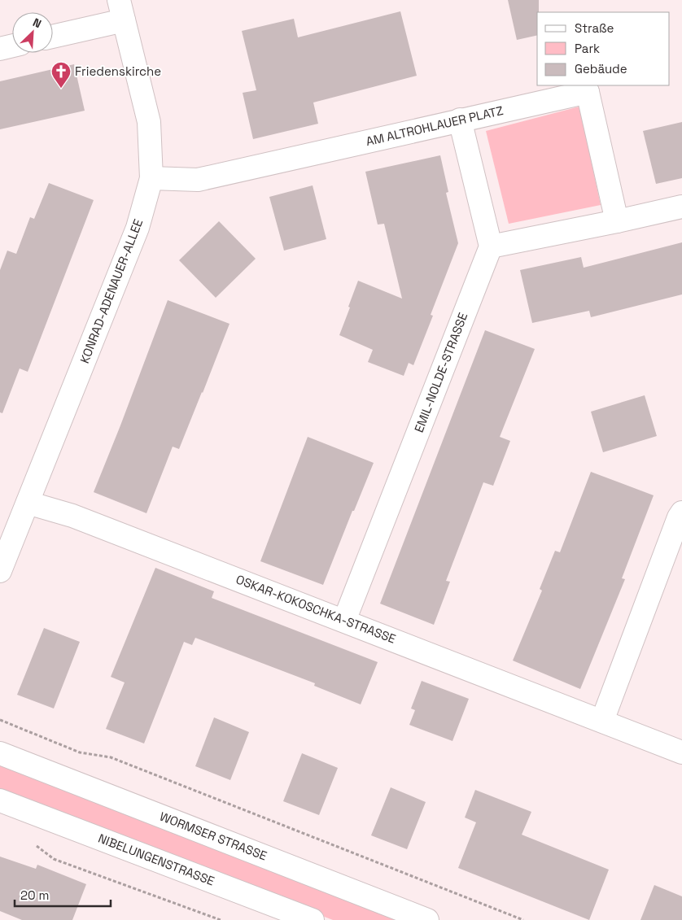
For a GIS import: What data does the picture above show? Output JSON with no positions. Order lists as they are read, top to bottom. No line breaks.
{"streets":{"street":["AM ALTROHLAUER PLATZ","KONRAD-ADENAUER-ALLEE","EMIL-NOLDE-STRASSE","OSKAR-KOKOSCHKA-STRASSE","WORMSER STRASSE","NIBELUNGENSTRASSE"]},"crossings":[["AM ALTROHLAUER PLATZ","KONRAD-ADENAUER-ALLEE"],["KONRAD-ADENAUER-ALLEE","OSKAR-KOKOSCHKA-STRASSE"],["EMIL-NOLDE-STRASSE","OSKAR-KOKOSCHKA-STRASSE"]],"places":{"church":["Friedenskirche"]},"legend":["Straße","Park","Gebäude"],"scale_bar":"20 m","north":"top right"}
